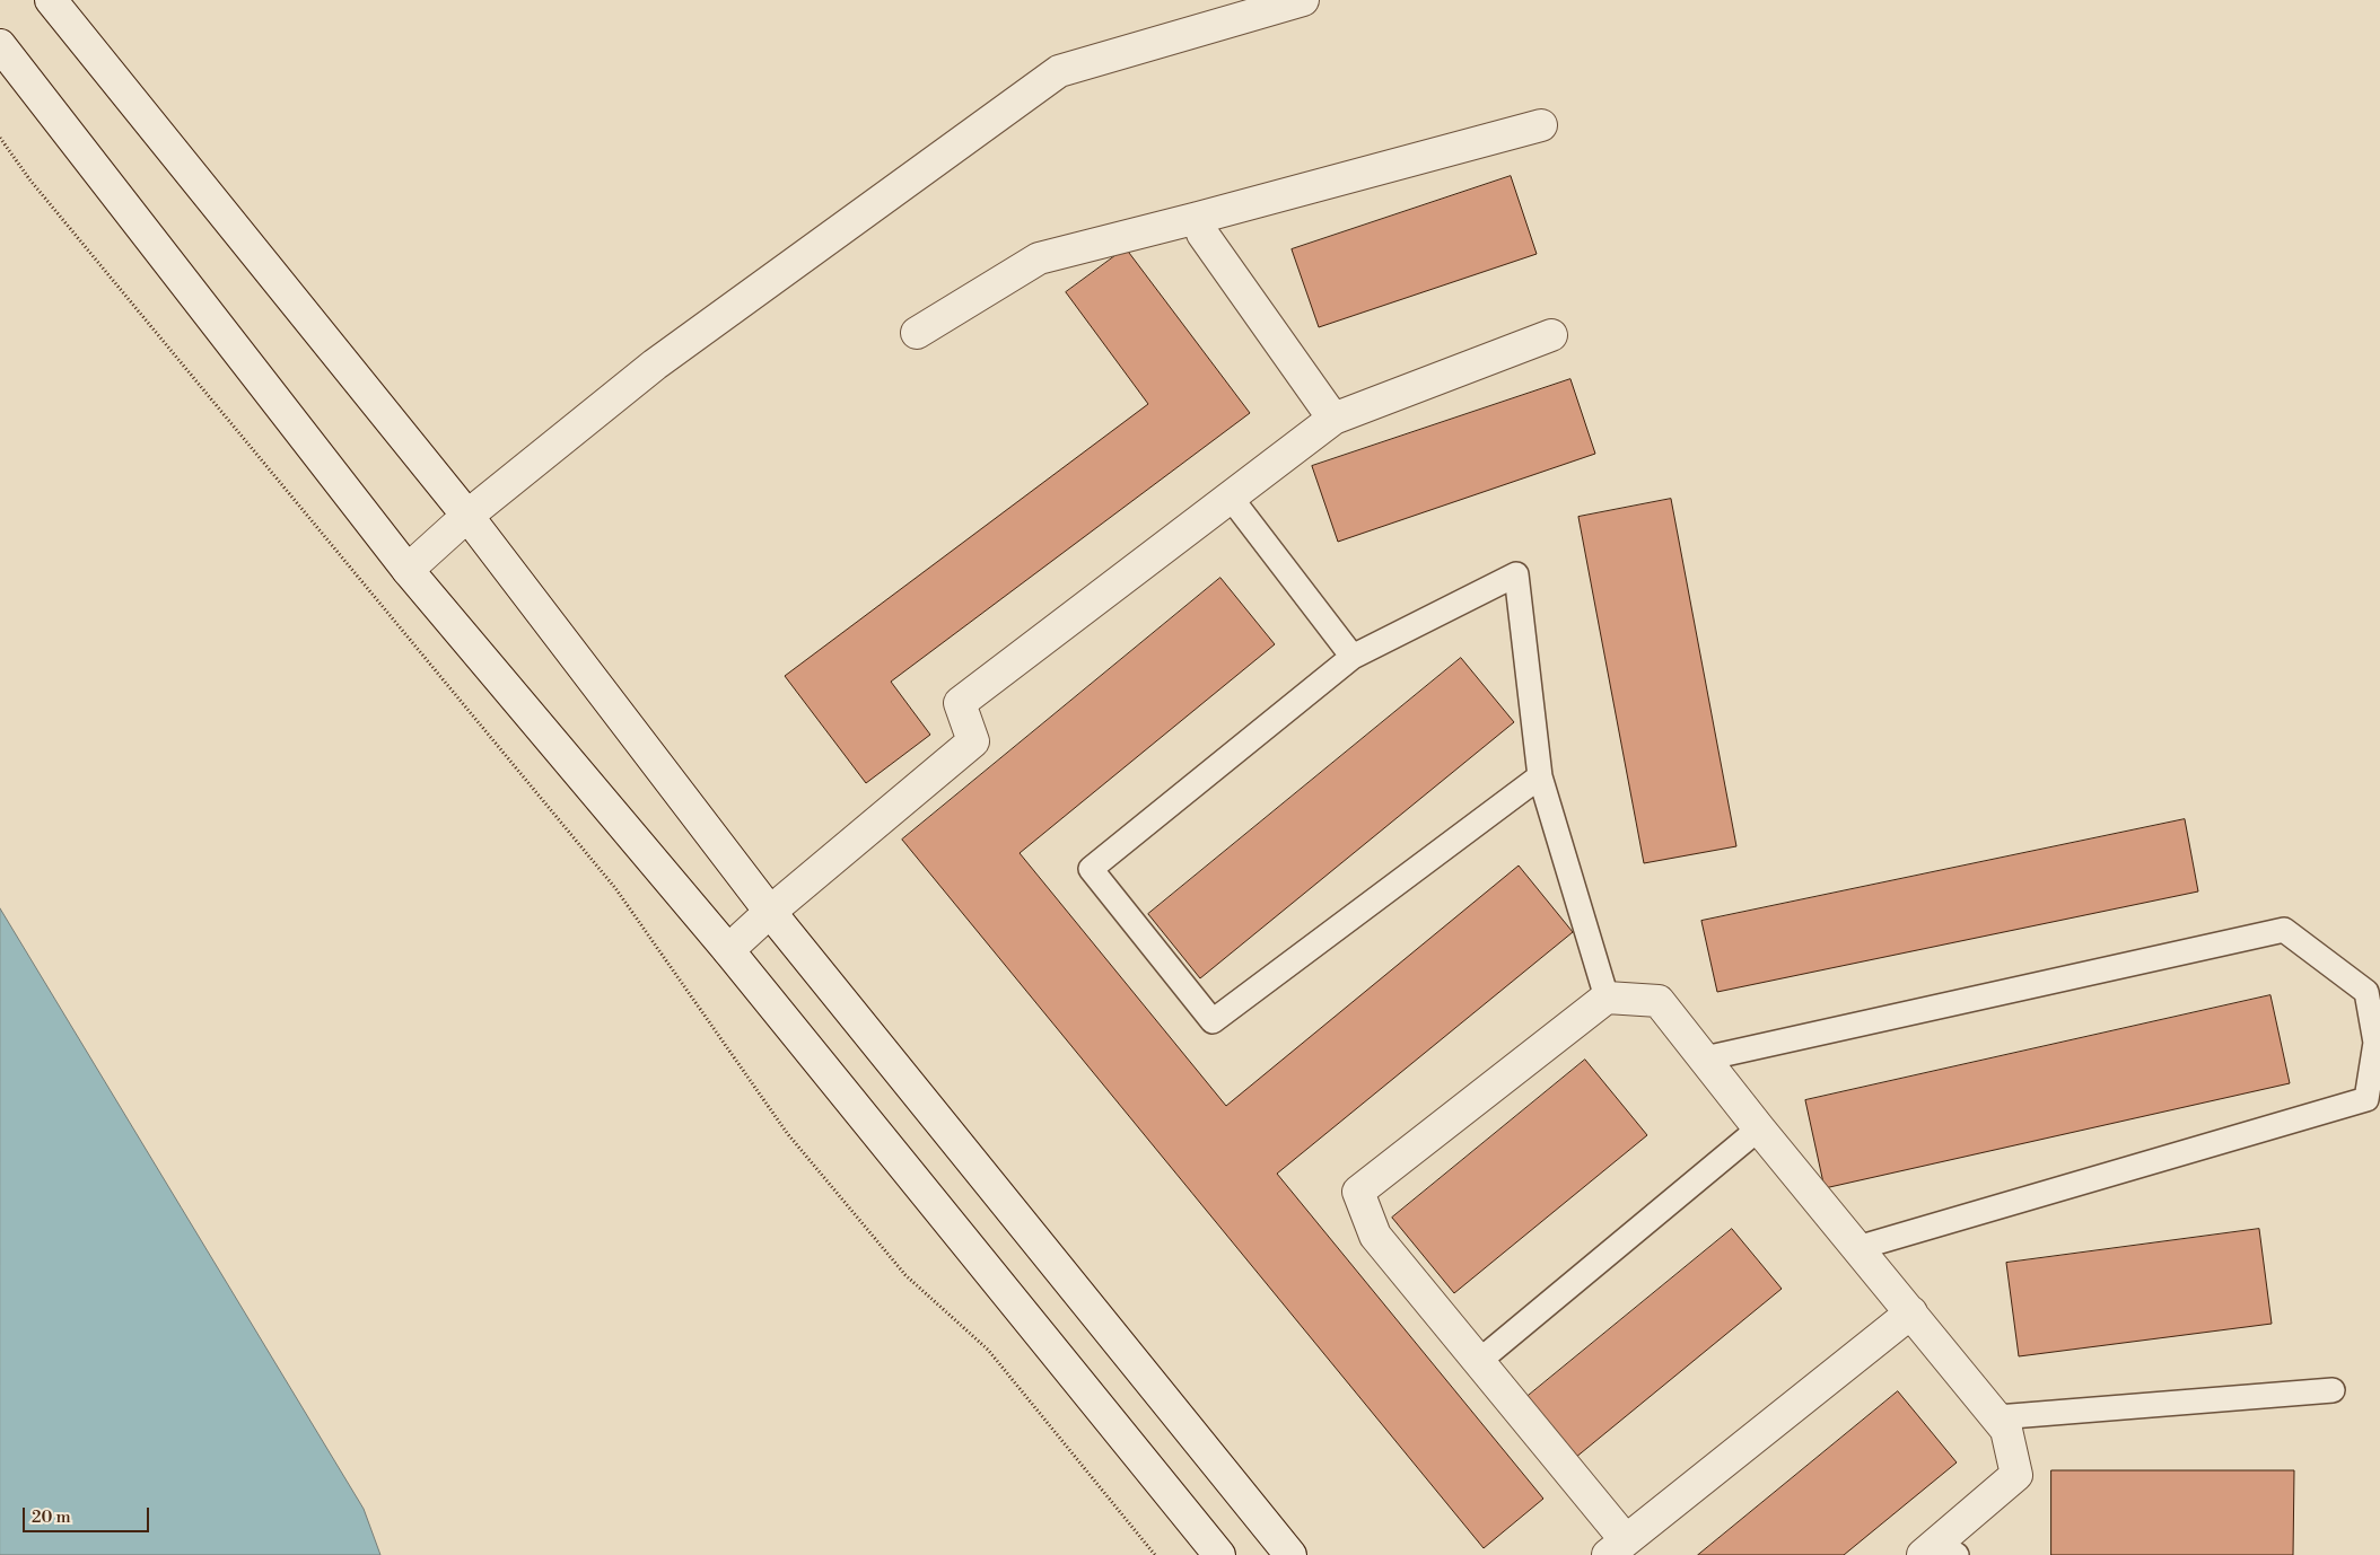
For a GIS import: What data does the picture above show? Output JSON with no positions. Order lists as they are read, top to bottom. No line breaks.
{"scale_bar":"20 m"}
